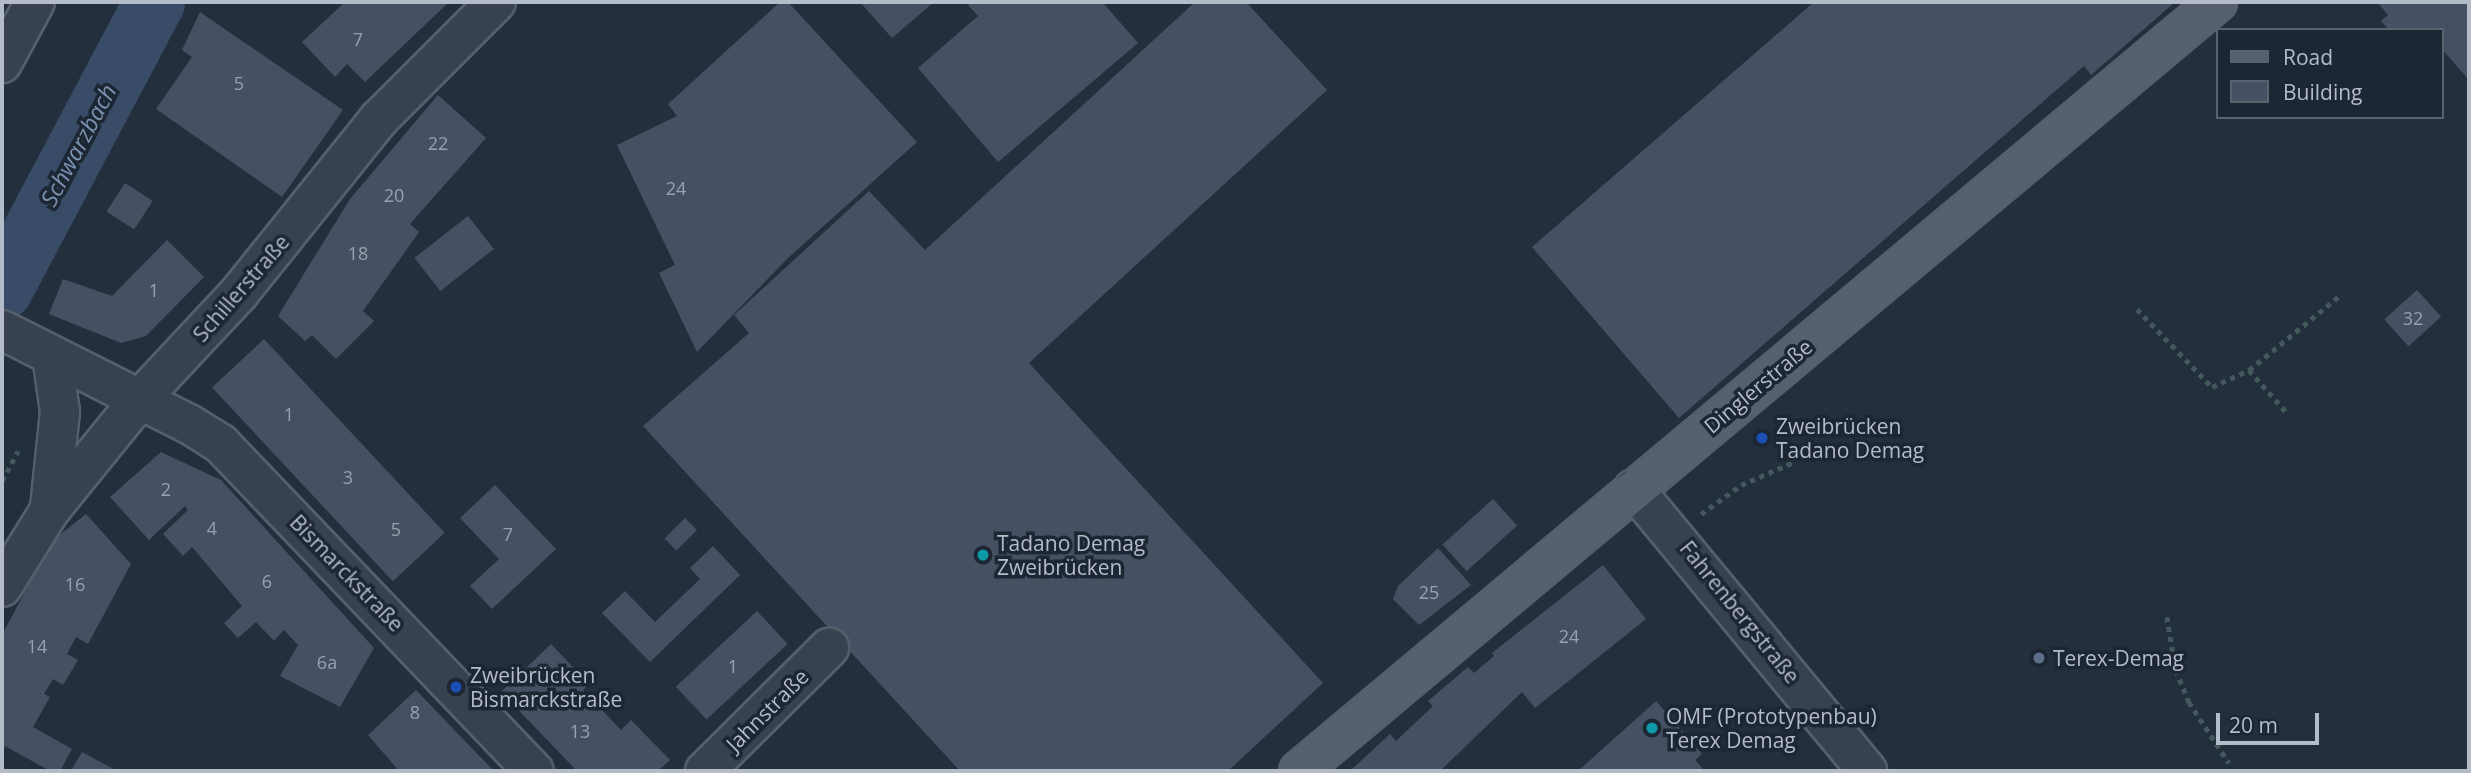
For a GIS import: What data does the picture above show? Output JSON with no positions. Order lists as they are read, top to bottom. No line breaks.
{"streets":{"main road":["Dinglerstraße"],"street":["Schillerstraße","Bismarckstraße","Fahrenbergstraße","Jahnstraße"]},"crossings":[["Schillerstraße","Bismarckstraße"],["Dinglerstraße","Fahrenbergstraße"]],"water":["Schwarzbach"],"places":["Zweibrücken Tadano Demag","Tadano Demag Zweibrücken","Terex-Demag","Zweibrücken Bismarckstraße","OMF (Prototypenbau) Terex Demag"],"house_numbers":["7","5","22","24","20","18","1","32","1","3","2","4","5","7","6","16","25","24","14","6a","1","8","13"],"legend":["Road","Building"],"scale_bar":"20 m"}
